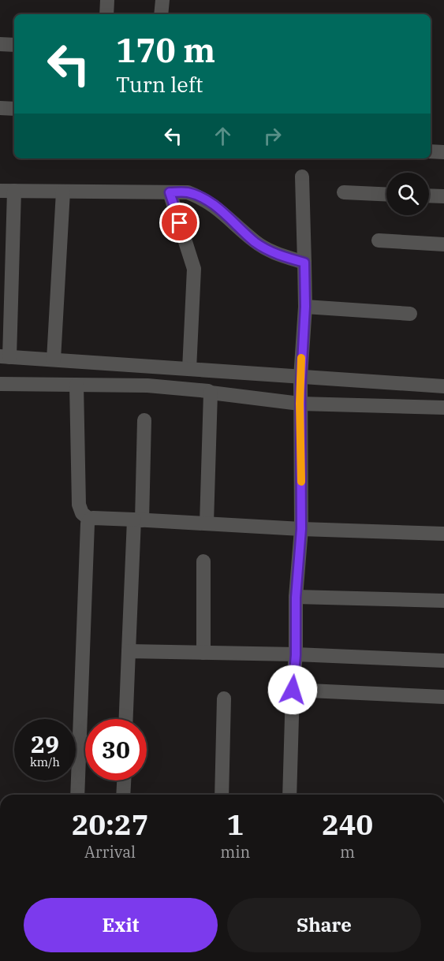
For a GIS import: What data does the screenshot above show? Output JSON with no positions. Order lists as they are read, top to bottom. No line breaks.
{"page":{"turn":["170 m","Turn left"],"speed":"29 km/h","limit":"30","eta":["20:27","Arrival","1","min","240","m"],"buttons":["Exit","Share"]}}
